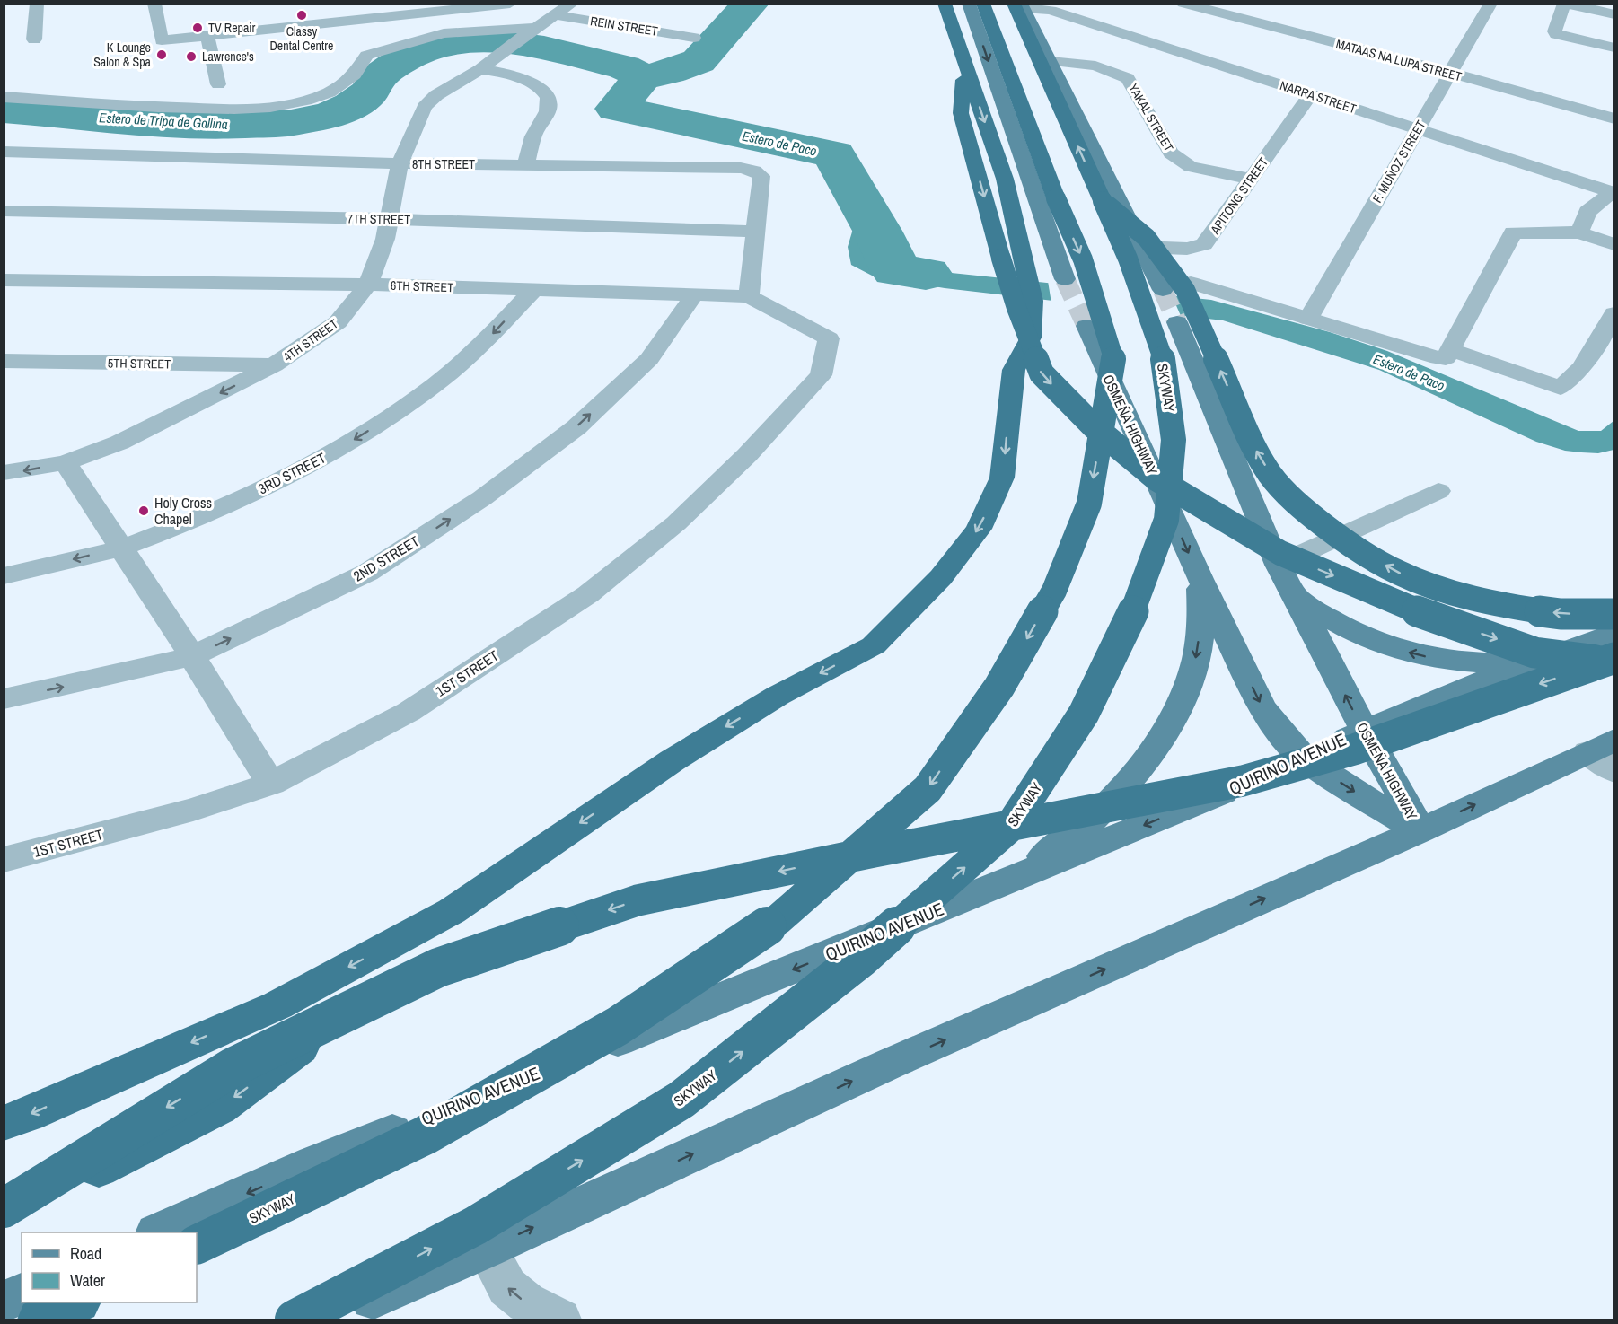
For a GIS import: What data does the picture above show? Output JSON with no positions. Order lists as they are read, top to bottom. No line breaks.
{"streets":{"highway":["SKYWAY"],"main road":["OSMEÑA HIGHWAY","QUIRINO AVENUE"],"street":["REIN STREET","MATAAS NA LUPA STREET","NARRA STREET","YAKAL STREET","F. MUÑOZ STREET","8TH STREET","APITONG STREET","7TH STREET","6TH STREET","4TH STREET","5TH STREET","3RD STREET","2ND STREET","1ST STREET"]},"crossings":[["REIN STREET","4TH STREET"],["MATAAS NA LUPA STREET","F. MUÑOZ STREET"],["NARRA STREET","F. MUÑOZ STREET"],["NARRA STREET","APITONG STREET"],["NARRA STREET","SKYWAY"],["YAKAL STREET","APITONG STREET"],["8TH STREET","7TH STREET"],["8TH STREET","6TH STREET"],["8TH STREET","4TH STREET"],["7TH STREET","4TH STREET"],["6TH STREET","4TH STREET"],["6TH STREET","3RD STREET"],["6TH STREET","2ND STREET"],["6TH STREET","1ST STREET"],["4TH STREET","5TH STREET"],["OSMEÑA HIGHWAY","QUIRINO AVENUE"]],"one_way":["4TH STREET","3RD STREET","2ND STREET"],"water":["Estero de Tripa de Gallina","Estero de Paco"],"places":["Classy Dental Centre","TV Repair","K Lounge Salon & Spa","Lawrence's","Holy Cross Chapel"],"legend":["Road","Water"]}
